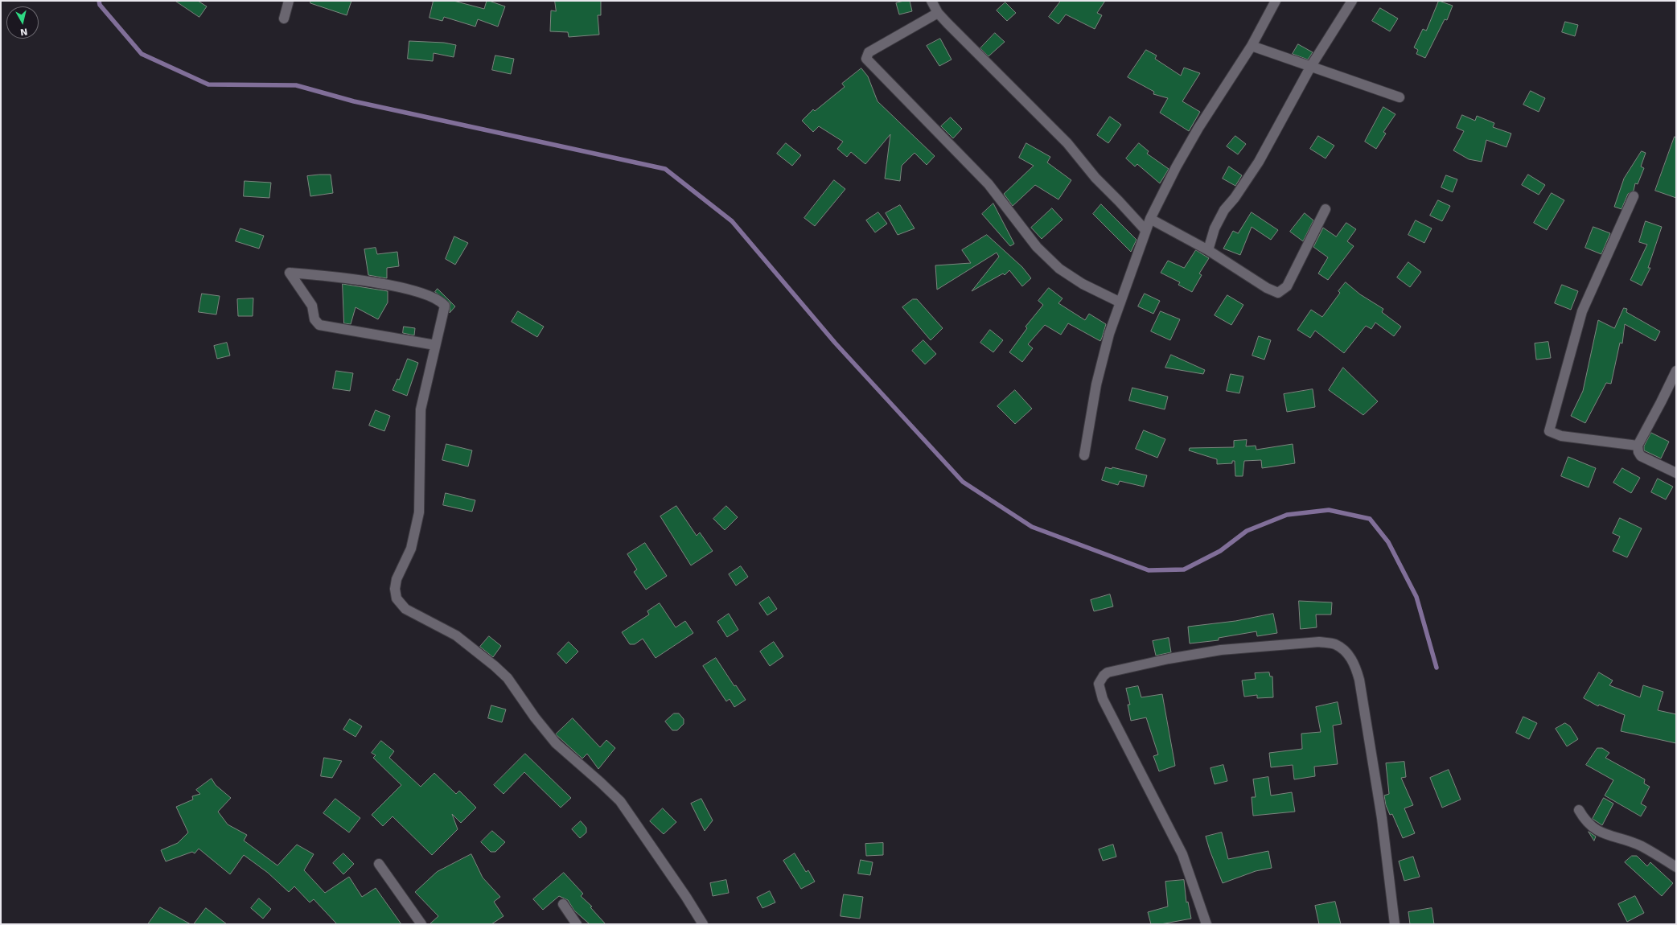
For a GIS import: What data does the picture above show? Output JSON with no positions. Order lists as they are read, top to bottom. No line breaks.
{"north":"bottom"}
